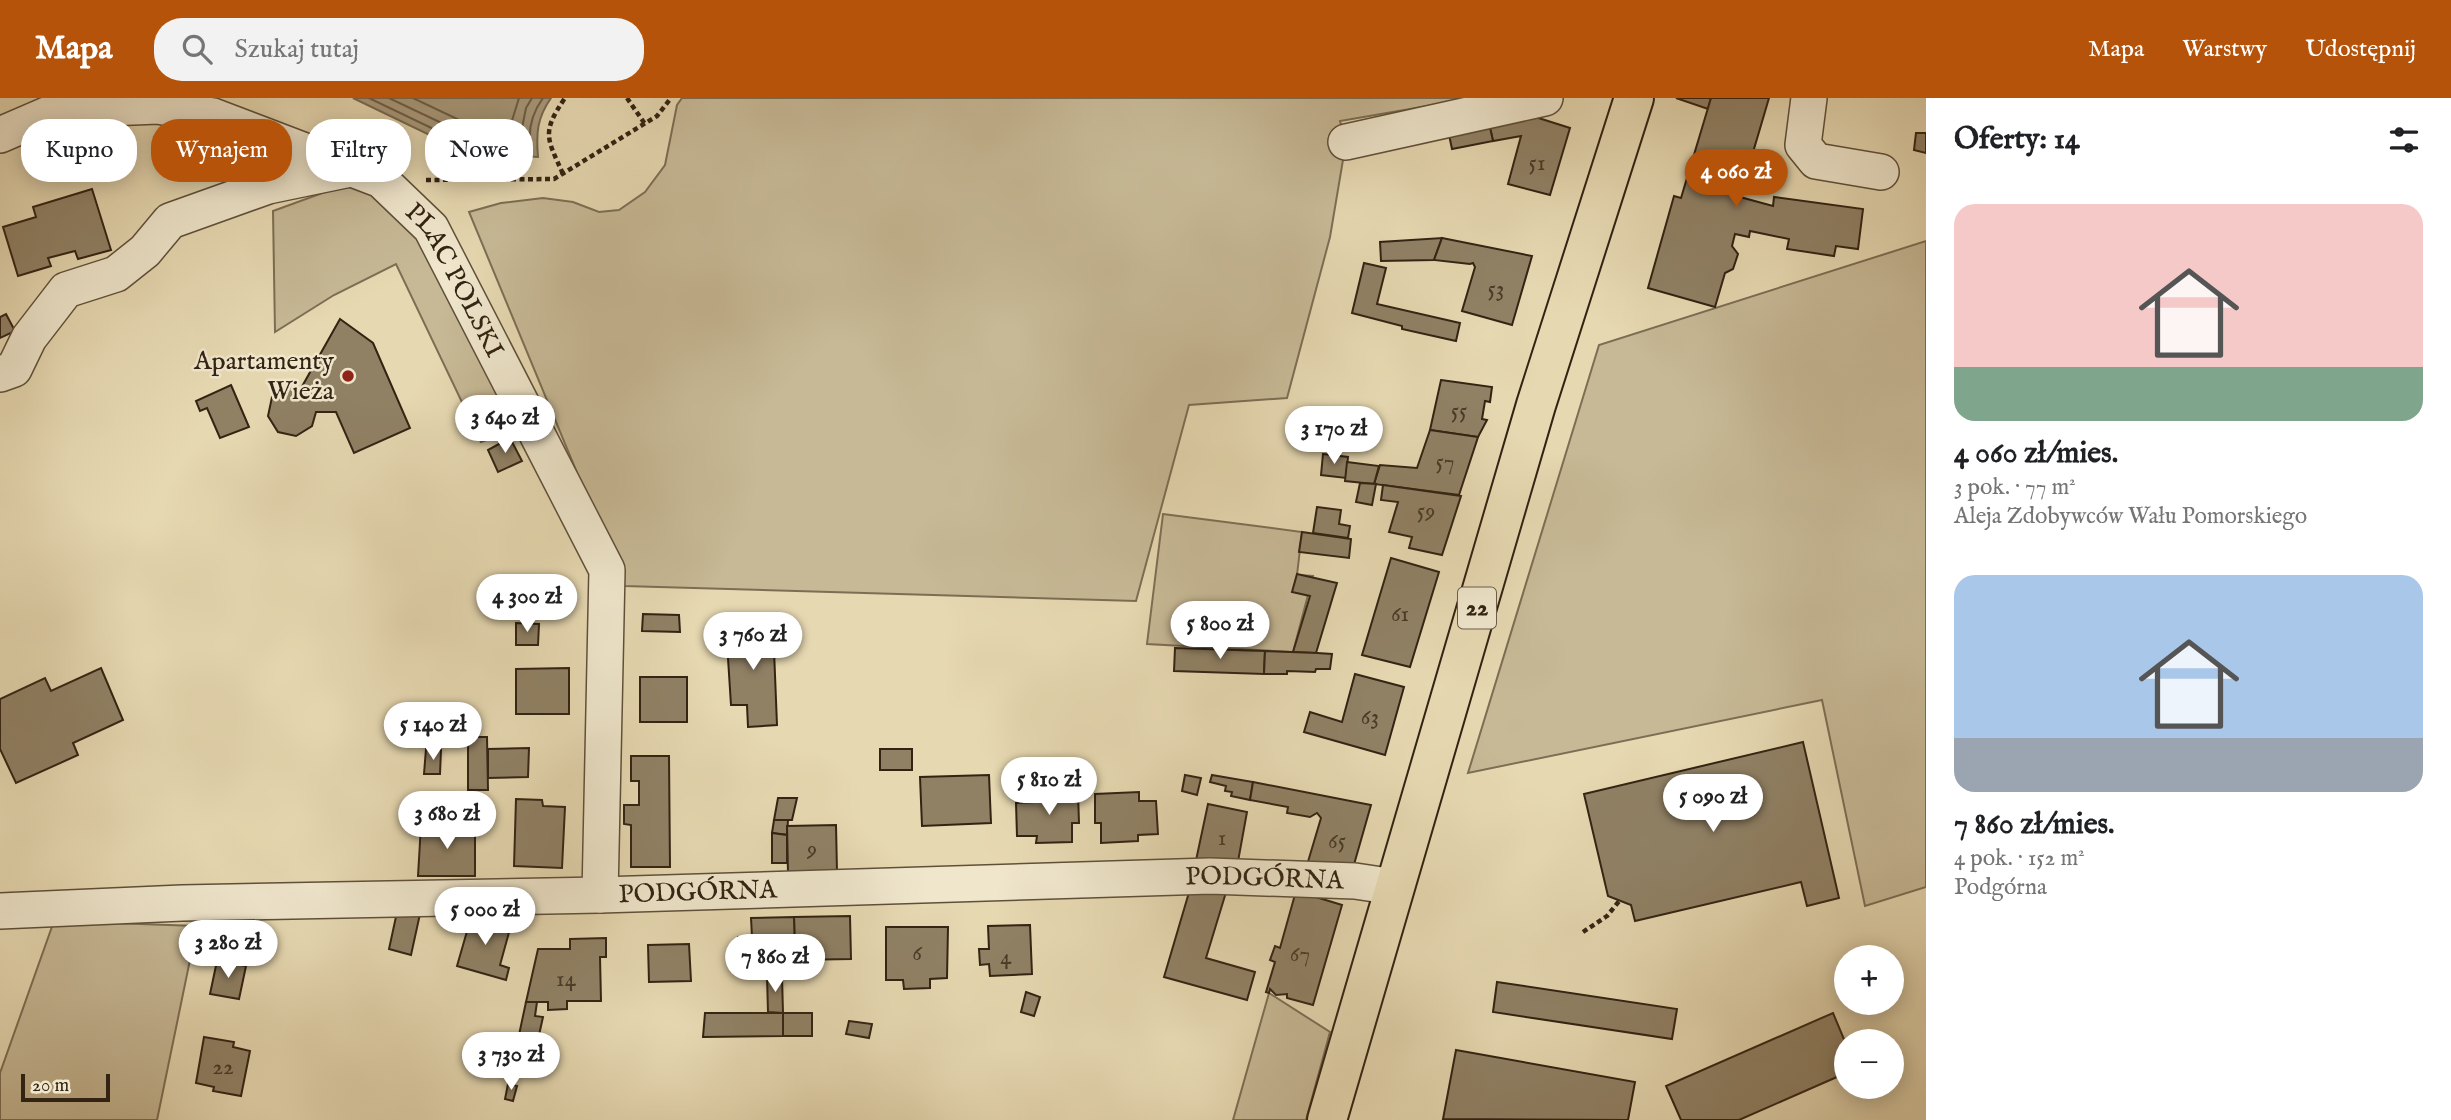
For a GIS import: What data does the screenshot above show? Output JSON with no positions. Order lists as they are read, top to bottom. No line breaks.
{"streets":{"main road":["22"],"street":["PLAC POLSKI","PODGÓRNA"]},"crossings":[["PLAC POLSKI","PODGÓRNA"],["22","PODGÓRNA"]],"places":["Apartamenty Wieża"],"house_numbers":["51","53","55","57","59","61","63","1","65","9","6","67","4","14","22"],"scale_bar":"20 m","page":{"header":"Mapa","search":"Szukaj tutaj","nav":["Mapa","Warstwy","Udostępnij"],"heading":"Oferty: 14","chip":["Kupno","Wynajem","Filtry","Nowe"],"price":["4 060 zł","3 640 zł","3 170 zł","4 300 zł","5 800 zł","3 760 zł","5 140 zł","5 810 zł","5 090 zł","3 680 zł","5 000 zł","3 280 zł","7 860 zł","3 730 zł"],"list":[{"name":"4 060 zł/mies.","note":"3 pok. · 77 m² · Aleja Zdobywców Wału Pomorskiego"},{"name":"7 860 zł/mies.","note":"4 pok. · 152 m² · Podgórna"}],"map_buttons":["+","−"],"scale":"20 m"}}
